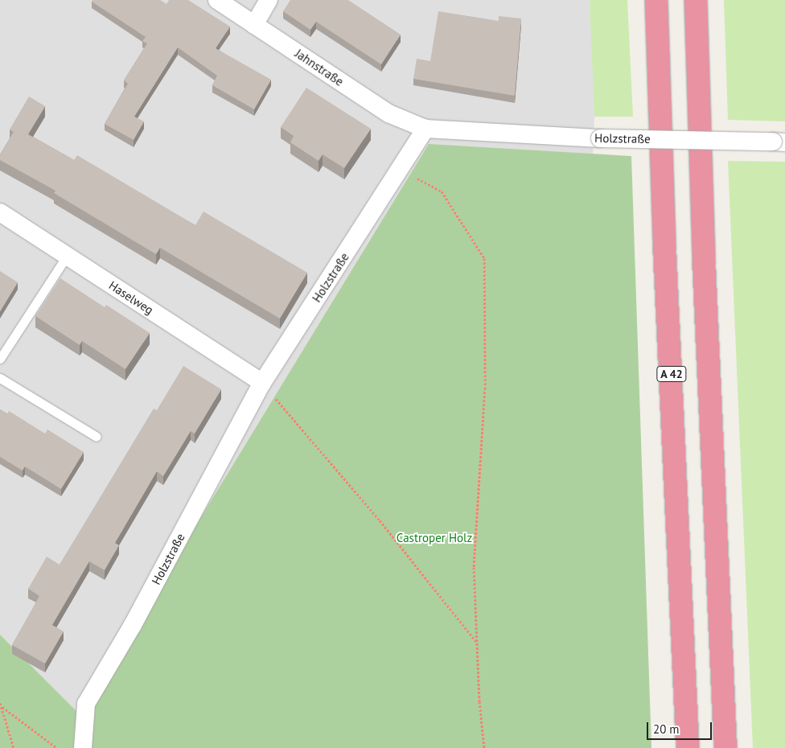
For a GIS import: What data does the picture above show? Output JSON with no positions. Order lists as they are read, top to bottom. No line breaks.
{"streets":{"highway":["A 42"],"street":["Jahnstraße","Holzstraße","Haselweg"]},"crossings":[["Jahnstraße","Holzstraße"],["Holzstraße","Haselweg"]],"parks":["Castroper Holz"],"scale_bar":"20 m"}
